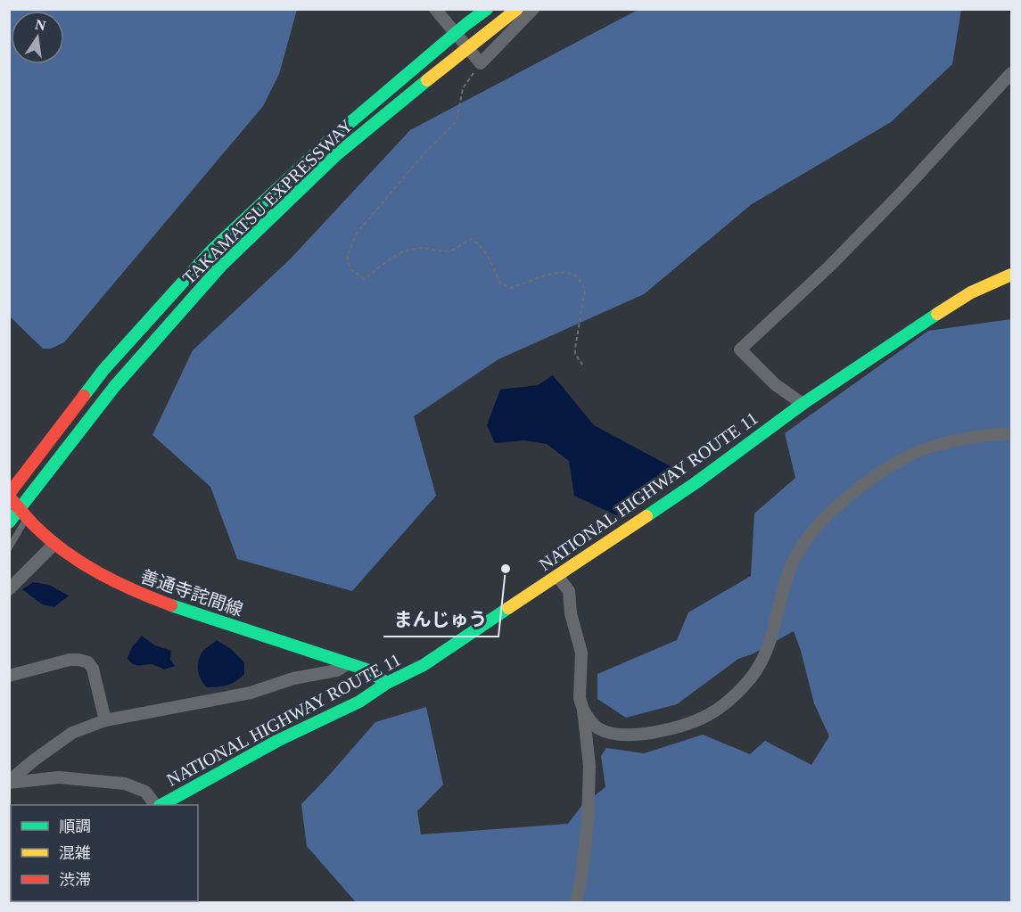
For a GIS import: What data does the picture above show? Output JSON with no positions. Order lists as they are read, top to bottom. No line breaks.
{"streets":{"main road":["TAKAMATSU EXPRESSWAY","NATIONAL HIGHWAY ROUTE 11","善通寺詫間線"]},"crossings":[["TAKAMATSU EXPRESSWAY","善通寺詫間線"],["NATIONAL HIGHWAY ROUTE 11","善通寺詫間線"]],"places":["まんじゅう"],"legend":["順調","混雑","渋滞"],"north":"top"}
